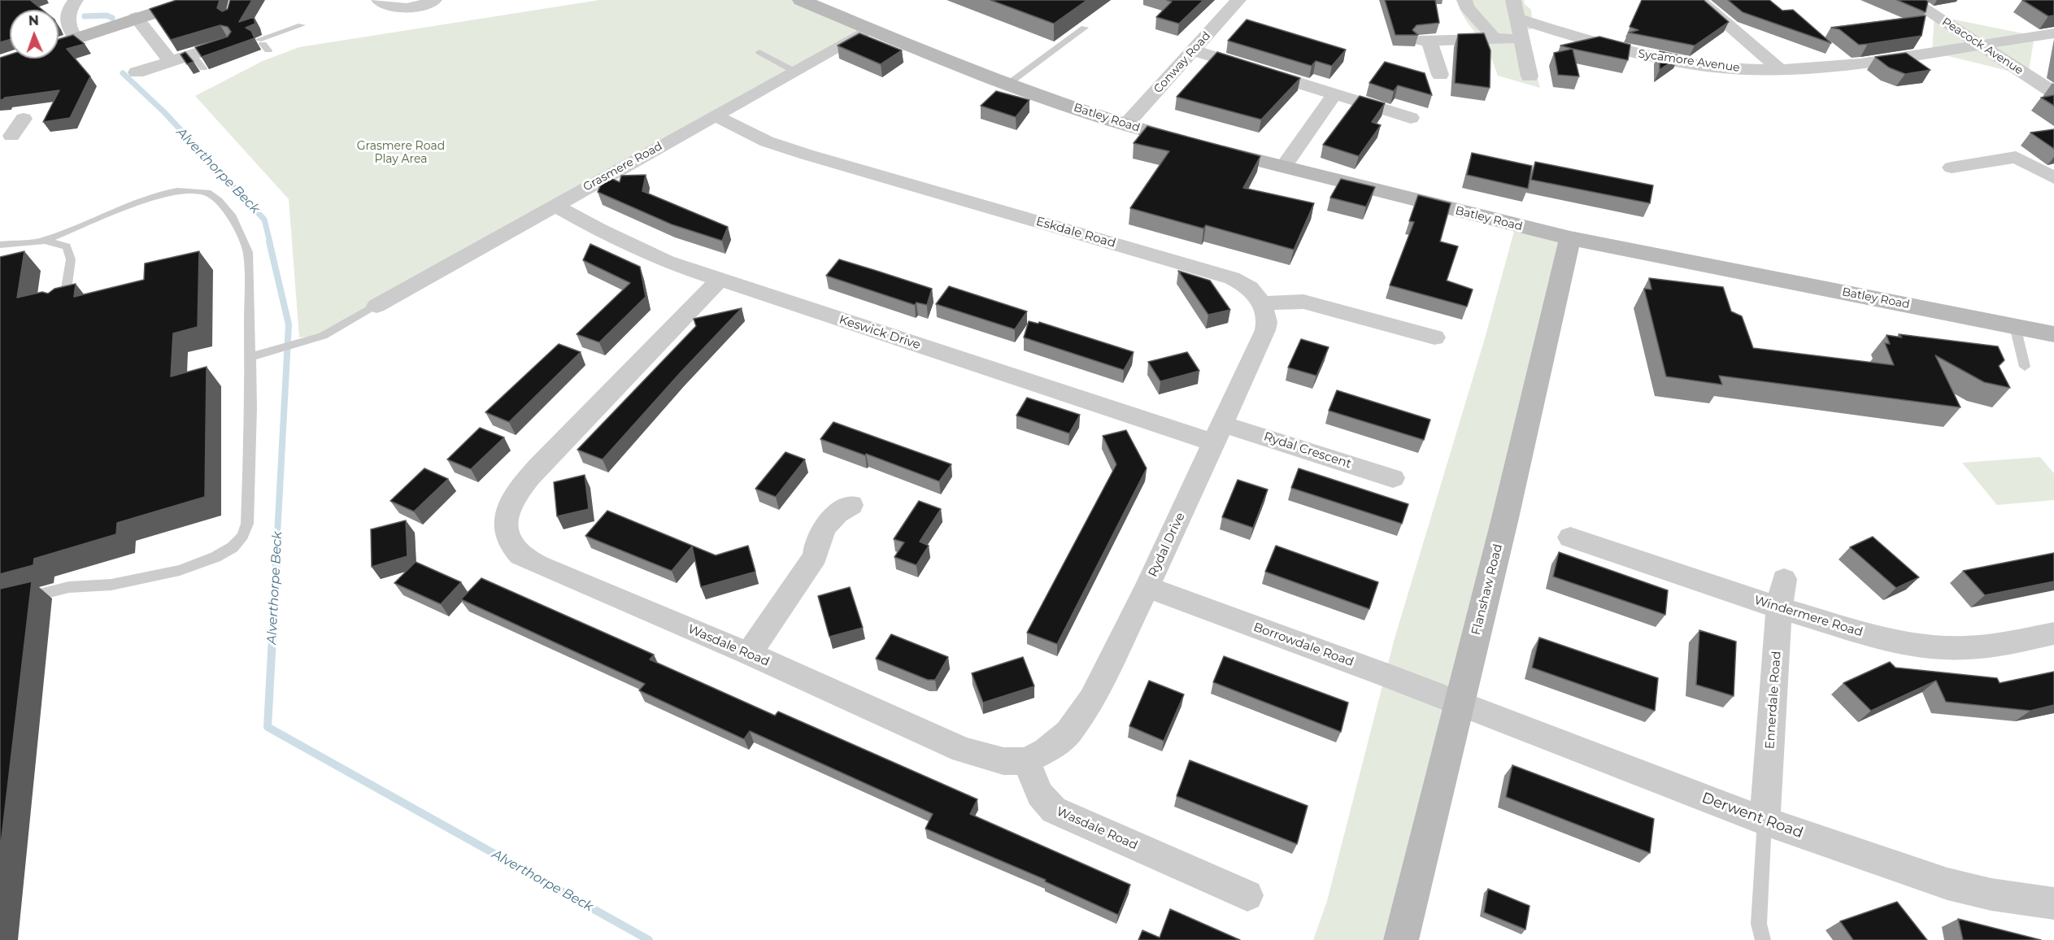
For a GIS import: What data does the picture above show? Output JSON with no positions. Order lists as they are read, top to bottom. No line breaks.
{"streets":{"street":["Peacock Avenue","Sycamore Avenue","Conway Road","Batley Road","Grasmere Road","Eskdale Road","Keswick Drive","Rydal Crescent","Rydal Drive","Flanshaw Road","Windermere Road","Borrowdale Road","Wasdale Road","Ennerdale Road","Derwent Road"]},"crossings":[["Peacock Avenue","Sycamore Avenue"],["Conway Road","Batley Road"],["Batley Road","Grasmere Road"],["Batley Road","Flanshaw Road"],["Grasmere Road","Eskdale Road"],["Grasmere Road","Keswick Drive"],["Eskdale Road","Rydal Drive"],["Keswick Drive","Rydal Crescent"],["Keswick Drive","Rydal Drive"],["Keswick Drive","Wasdale Road"],["Rydal Crescent","Rydal Drive"],["Rydal Drive","Borrowdale Road"],["Rydal Drive","Wasdale Road"],["Flanshaw Road","Borrowdale Road"],["Flanshaw Road","Derwent Road"],["Windermere Road","Ennerdale Road"],["Borrowdale Road","Derwent Road"],["Ennerdale Road","Derwent Road"]],"water":["Alverthorpe Beck"],"parks":["Grasmere Road Play Area"],"north":"top"}
